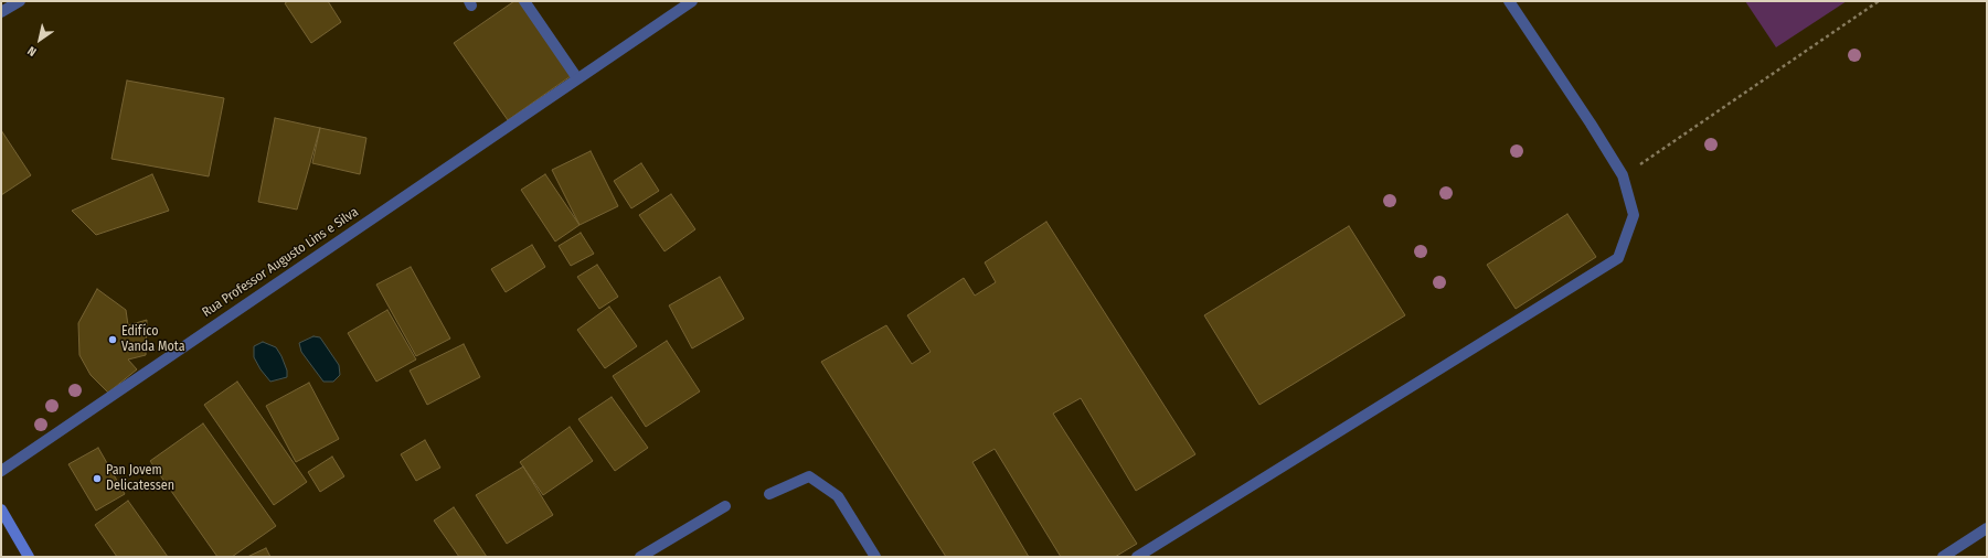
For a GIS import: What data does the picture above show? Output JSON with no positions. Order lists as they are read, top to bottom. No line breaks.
{"streets":{"street":["Rua Professor Augusto Lins e Silva"]},"places":["Edifíco Vanda Mota","Pan Jovem Delicatessen"],"north":"bottom left"}
